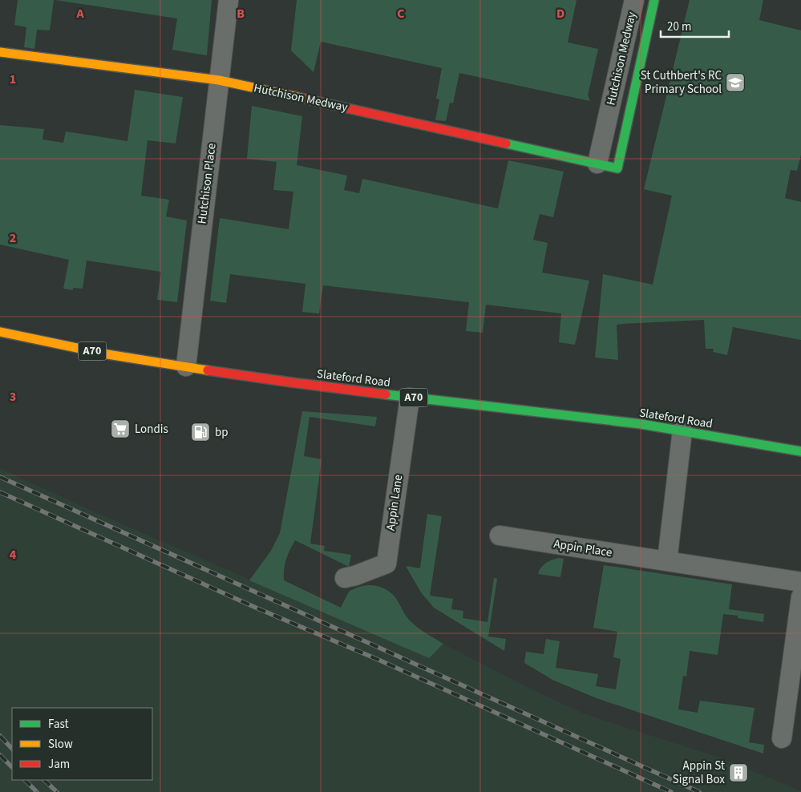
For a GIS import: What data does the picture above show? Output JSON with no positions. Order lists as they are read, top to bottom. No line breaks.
{"streets":{"main road":["Hutchison Medway","A70","Slateford Road"],"street":["Hutchison Place","Appin Lane","Appin Place"]},"crossings":[["Hutchison Medway","Hutchison Place"],["Hutchison Place","Slateford Road"],["Slateford Road","Appin Lane"]],"places":{"school or university":["St Cuthbert's RC Primary School"],"supermarket":["Londis"],"fuel station":["bp"],"building":["Appin St Signal Box"]},"legend":["Fast","Slow","Jam"],"scale_bar":"20 m","grid":{"columns":["A","B","C","D"],"rows":["1","2","3","4"]}}
